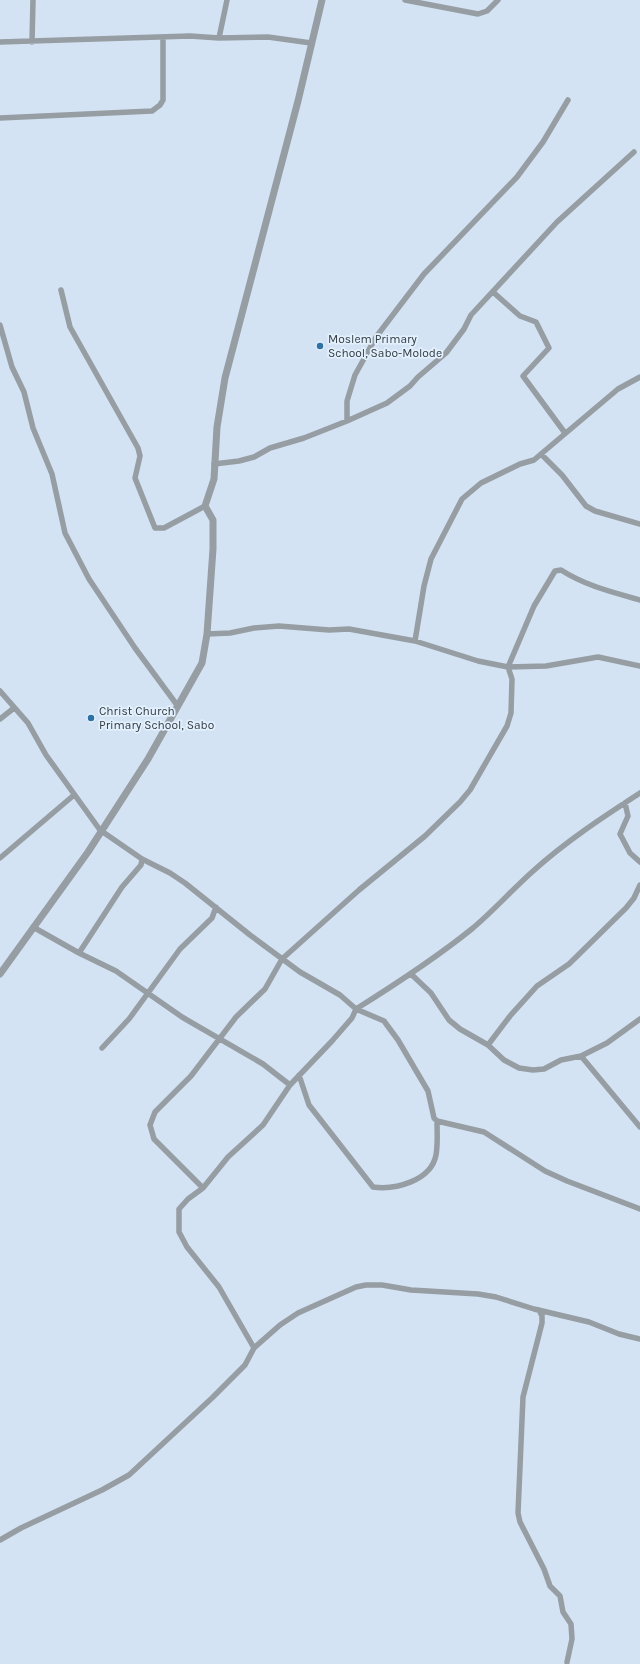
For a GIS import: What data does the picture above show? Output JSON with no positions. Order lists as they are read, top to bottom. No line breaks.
{"places":["Moslem Primary School, Sabo-Molode","Christ Church Primary School, Sabo"]}
